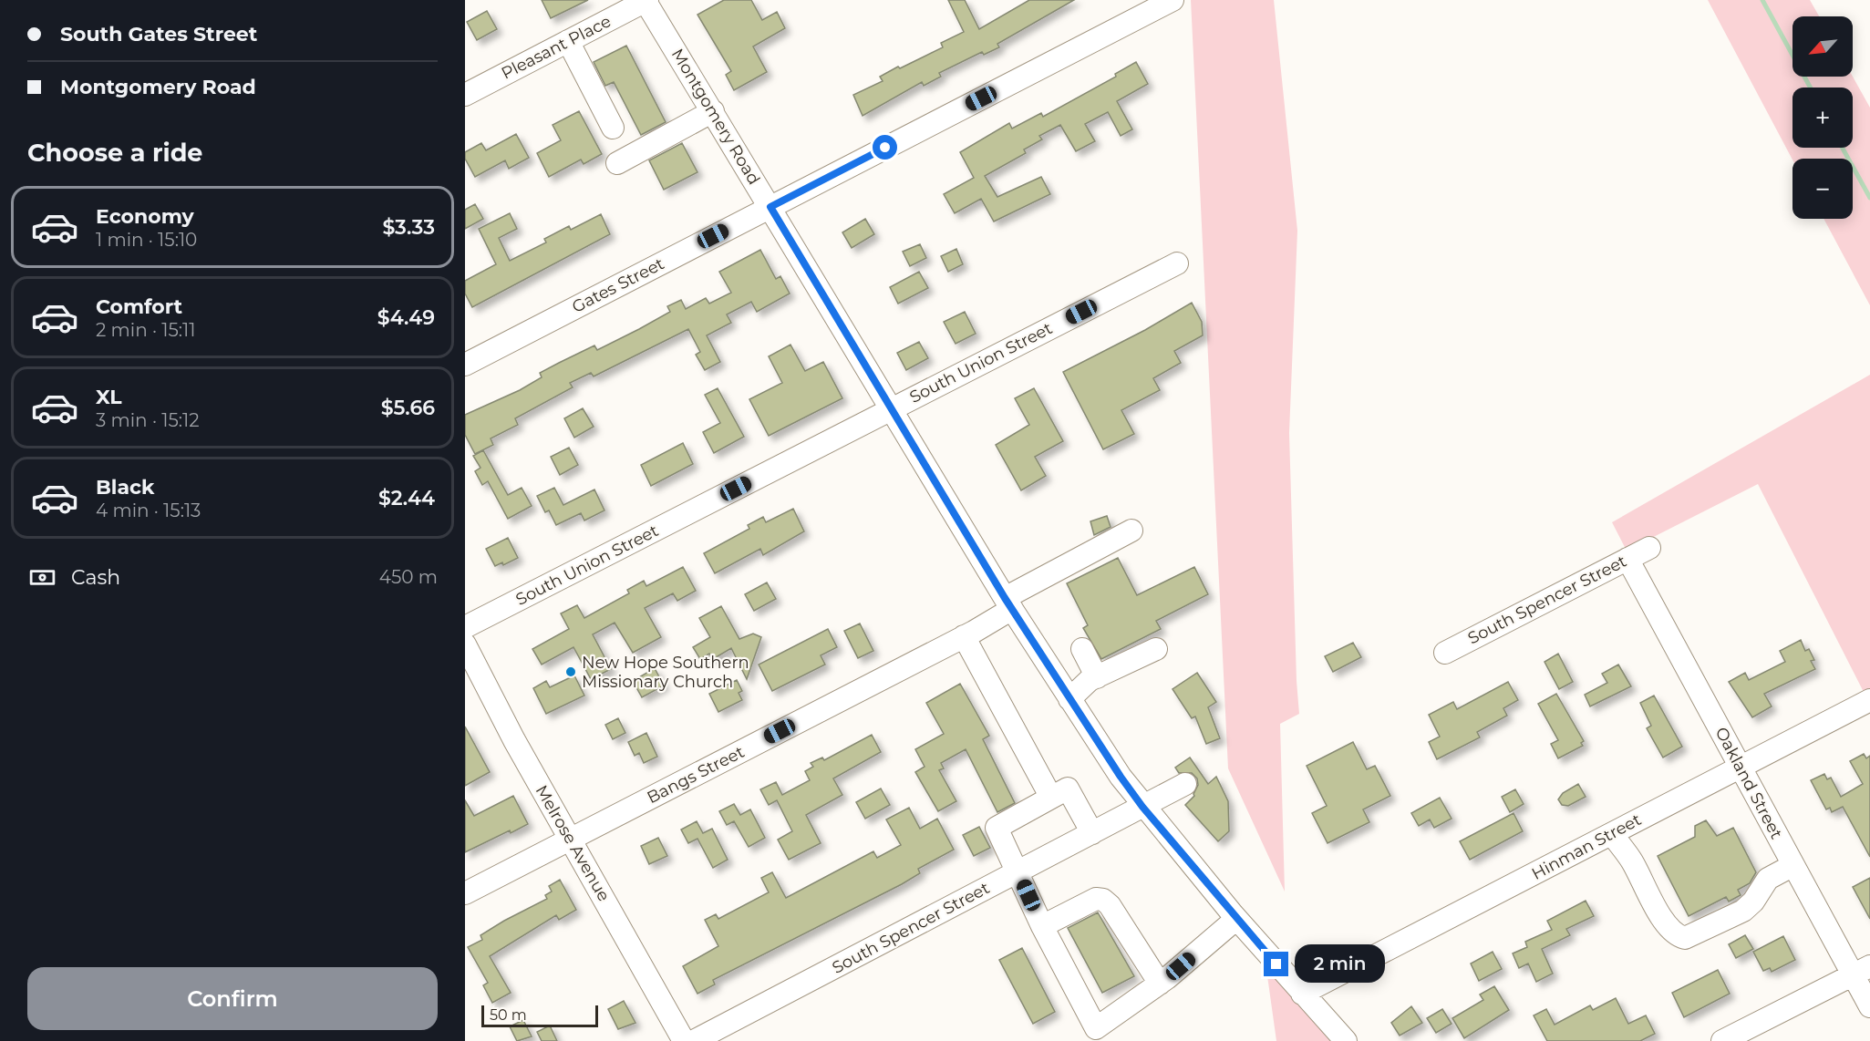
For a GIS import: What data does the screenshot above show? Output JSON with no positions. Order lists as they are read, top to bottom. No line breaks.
{"streets":{"street":["Pleasant Place","Montgomery Road","Gates Street","South Union Street","South Spencer Street","Bangs Street","Oakland Street","Melrose Avenue","Hinman Street"]},"crossings":[["Pleasant Place","Montgomery Road"],["Montgomery Road","Gates Street"],["Montgomery Road","South Union Street"],["Montgomery Road","South Spencer Street"],["Montgomery Road","Bangs Street"],["Montgomery Road","Hinman Street"],["South Spencer Street","Oakland Street"],["Bangs Street","Melrose Avenue"],["Oakland Street","Hinman Street"]],"places":["New Hope Southern Missionary Church"],"scale_bar":"50 m","north":"bottom left","page":{"banner":["South Gates Street","Montgomery Road"],"map_buttons":["+","−"],"heading":"Choose a ride","list":[{"name":"Economy","note":"1 min · 15:10","value":"$3.33"},{"name":"Comfort","note":"2 min · 15:11","value":"$4.49"},{"name":"XL","note":"3 min · 15:12","value":"$5.66"},{"name":"Black","note":"4 min · 15:13","value":"$2.44"}],"pay":["Cash","450 m"],"bubble":"2 min","buttons":"Confirm","scale":"50 m"}}
